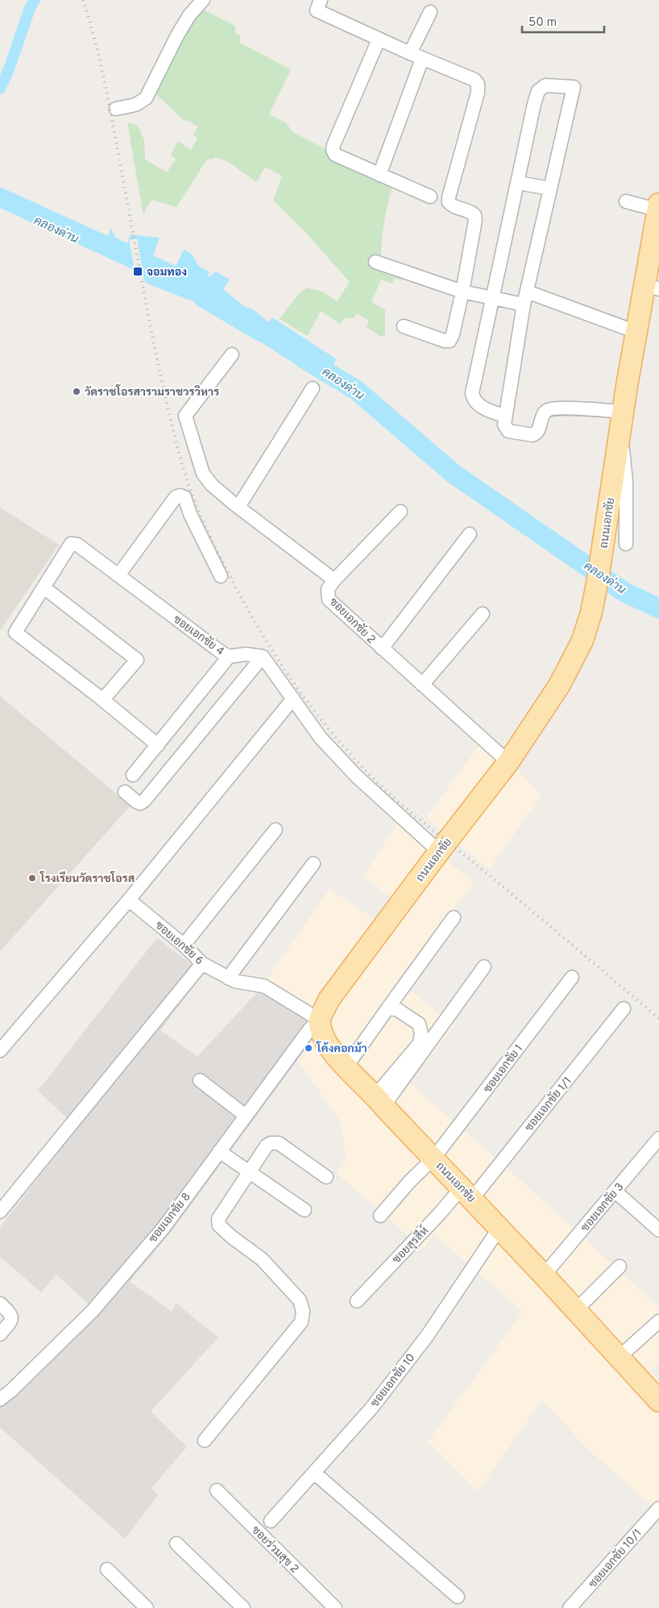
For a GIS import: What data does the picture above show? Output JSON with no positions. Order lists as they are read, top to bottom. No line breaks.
{"streets":{"main road":["ถนนเอกชัย"],"street":["ซอยเอกชัย 2","ซอยเอกชัย 4","ซอยเอกชัย 6","ซอยเอกชัย 1","ซอยเอกชัย 1/1","ซอยเอกชัย 3","ซอยเอกชัย 8","ซอยสุรสีห์","ซอยเอกชัย 10","ซอยร่วมสุข 2","ซอยเอกชัย 10/1"]},"crossings":[["ถนนเอกชัย","ซอยเอกชัย 2"],["ถนนเอกชัย","ซอยเอกชัย 6"],["ถนนเอกชัย","ซอยเอกชัย 1"],["ถนนเอกชัย","ซอยเอกชัย 1/1"],["ถนนเอกชัย","ซอยเอกชัย 3"],["ถนนเอกชัย","ซอยเอกชัย 8"],["ถนนเอกชัย","ซอยสุรสีห์"],["ถนนเอกชัย","ซอยเอกชัย 10"],["ซอยเอกชัย 6","ซอยเอกชัย 8"],["ซอยเอกชัย 1/1","ซอยสุรสีห์"]],"water":["คลองด่าน"],"places":{"transit":["จอมทอง"],"other":["วัดราชโอรสารามราชวรวิหาร","โรงเรียนวัดราชโอรส","โค้งคอกม้า"]},"scale_bar":"50 m"}
